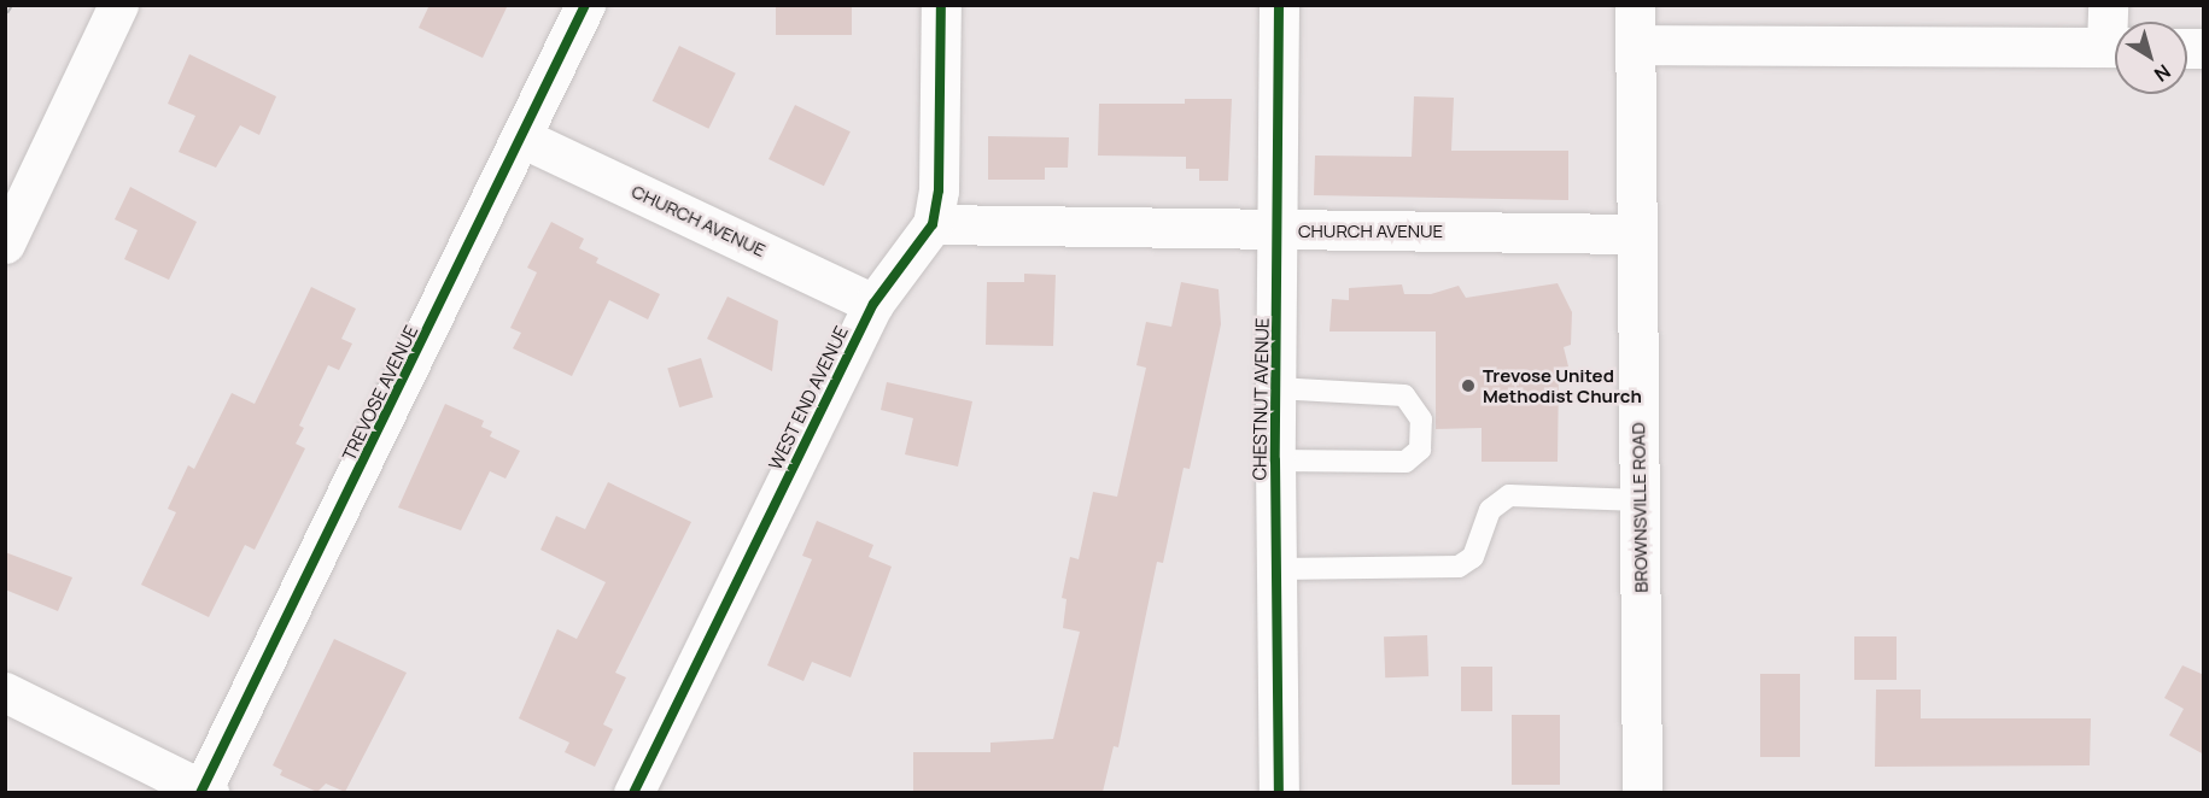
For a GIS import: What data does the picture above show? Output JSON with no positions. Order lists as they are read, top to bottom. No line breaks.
{"streets":{"street":["CHURCH AVENUE","TREVOSE AVENUE","WEST END AVENUE","CHESTNUT AVENUE","BROWNSVILLE ROAD"]},"crossings":[["CHURCH AVENUE","TREVOSE AVENUE"],["CHURCH AVENUE","WEST END AVENUE"],["CHURCH AVENUE","CHESTNUT AVENUE"],["CHURCH AVENUE","BROWNSVILLE ROAD"]],"places":["Trevose United Methodist Church"],"north":"bottom right"}
